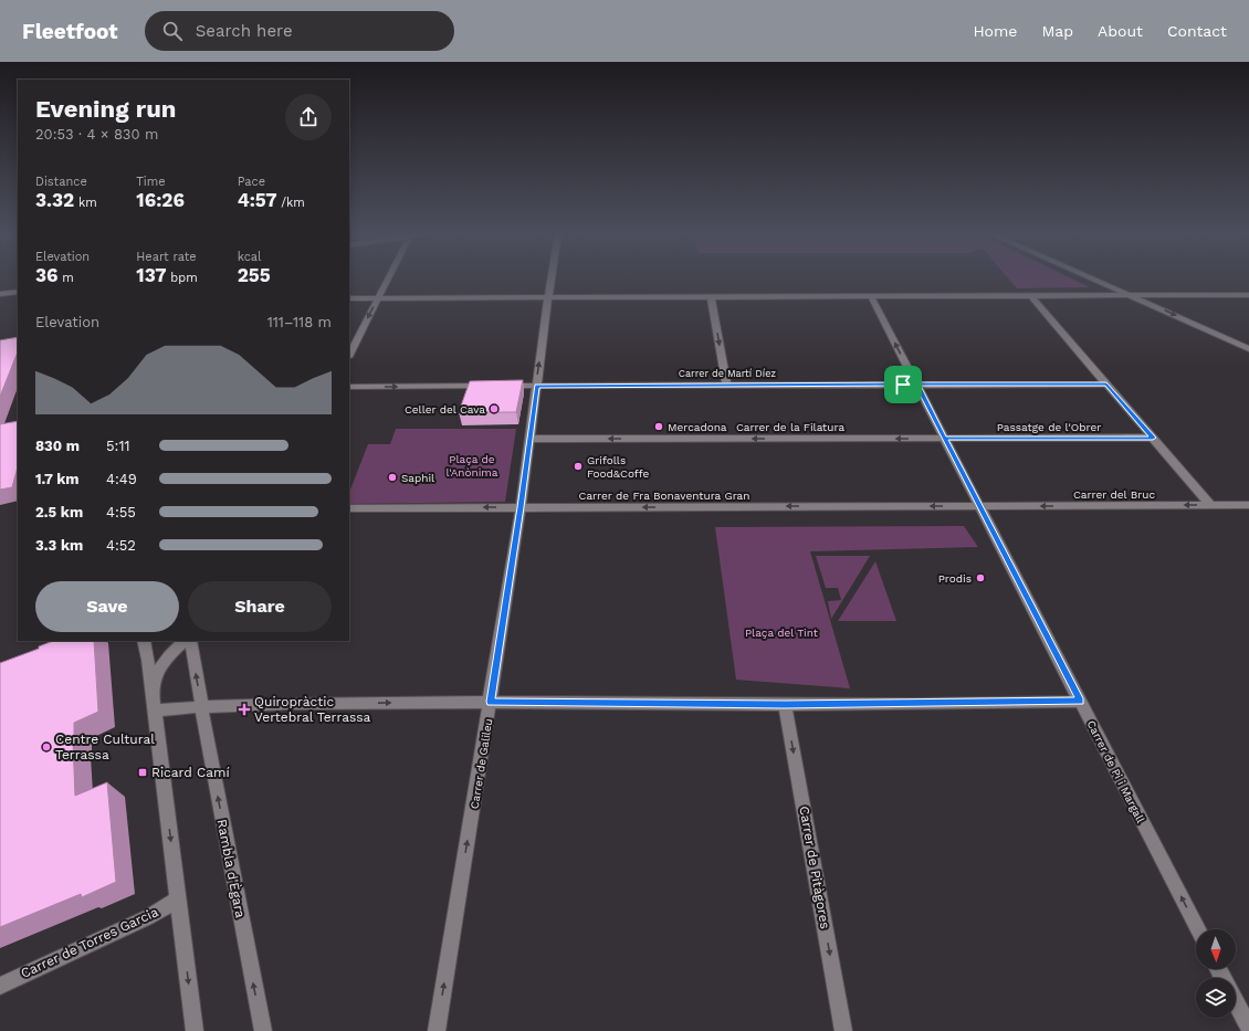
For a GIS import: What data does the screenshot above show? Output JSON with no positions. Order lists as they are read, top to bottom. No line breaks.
{"streets":{"street":["Carrer de Martí Díez","Carrer de la Filatura","Passatge de l'Obrer","Carrer del Bruc","Carrer de Fra Bonaventura Gran","Carrer de Galileu","Carrer de Pi i Margall","Carrer de Pitàgores","Rambla d'Ègara","Carrer de Torres Garcia"]},"crossings":[["Carrer de Martí Díez","Carrer de Galileu"],["Carrer de Martí Díez","Carrer de Pi i Margall"],["Carrer de la Filatura","Passatge de l'Obrer"],["Carrer de la Filatura","Carrer de Galileu"],["Carrer de la Filatura","Carrer de Pi i Margall"],["Passatge de l'Obrer","Carrer de Pi i Margall"],["Carrer del Bruc","Carrer de Fra Bonaventura Gran"],["Carrer del Bruc","Carrer de Pi i Margall"],["Carrer de Fra Bonaventura Gran","Carrer de Galileu"],["Carrer de Fra Bonaventura Gran","Carrer de Pi i Margall"]],"one_way":["Carrer de la Filatura","Carrer del Bruc","Carrer de Fra Bonaventura Gran","Carrer de Galileu","Carrer de Pi i Margall","Carrer de Pitàgores"],"parks":["Plaça de l'Anònima","Plaça del Tint"],"places":{"other":["Celler del Cava","Mercadona","Grifolls Food&Coffe","Saphil","Prodis","Centre Cultural Terrassa"],"health":["Quiropràctic Vertebral Terrassa"],"transit":["Ricard Camí"]},"north":"bottom","page":{"header":"Fleetfoot","search":"Search here","nav":["Home","Map","About","Contact"],"heading":["Evening run","20:53 · 4 × 830 m"],"stats":[["Distance","3.32 km"],["Time","16:26"],["Pace","4:57 /km"],["Elevation","36 m"],["Heart rate","137 bpm"],["kcal","255"]],"chart":["Elevation","111–118 m"],"list":[{"name":"830 m","note":"5:11"},{"name":"1.7 km","note":"4:49"},{"name":"2.5 km","note":"4:55"},{"name":"3.3 km","note":"4:52"}],"buttons":["Save","Share"]}}
